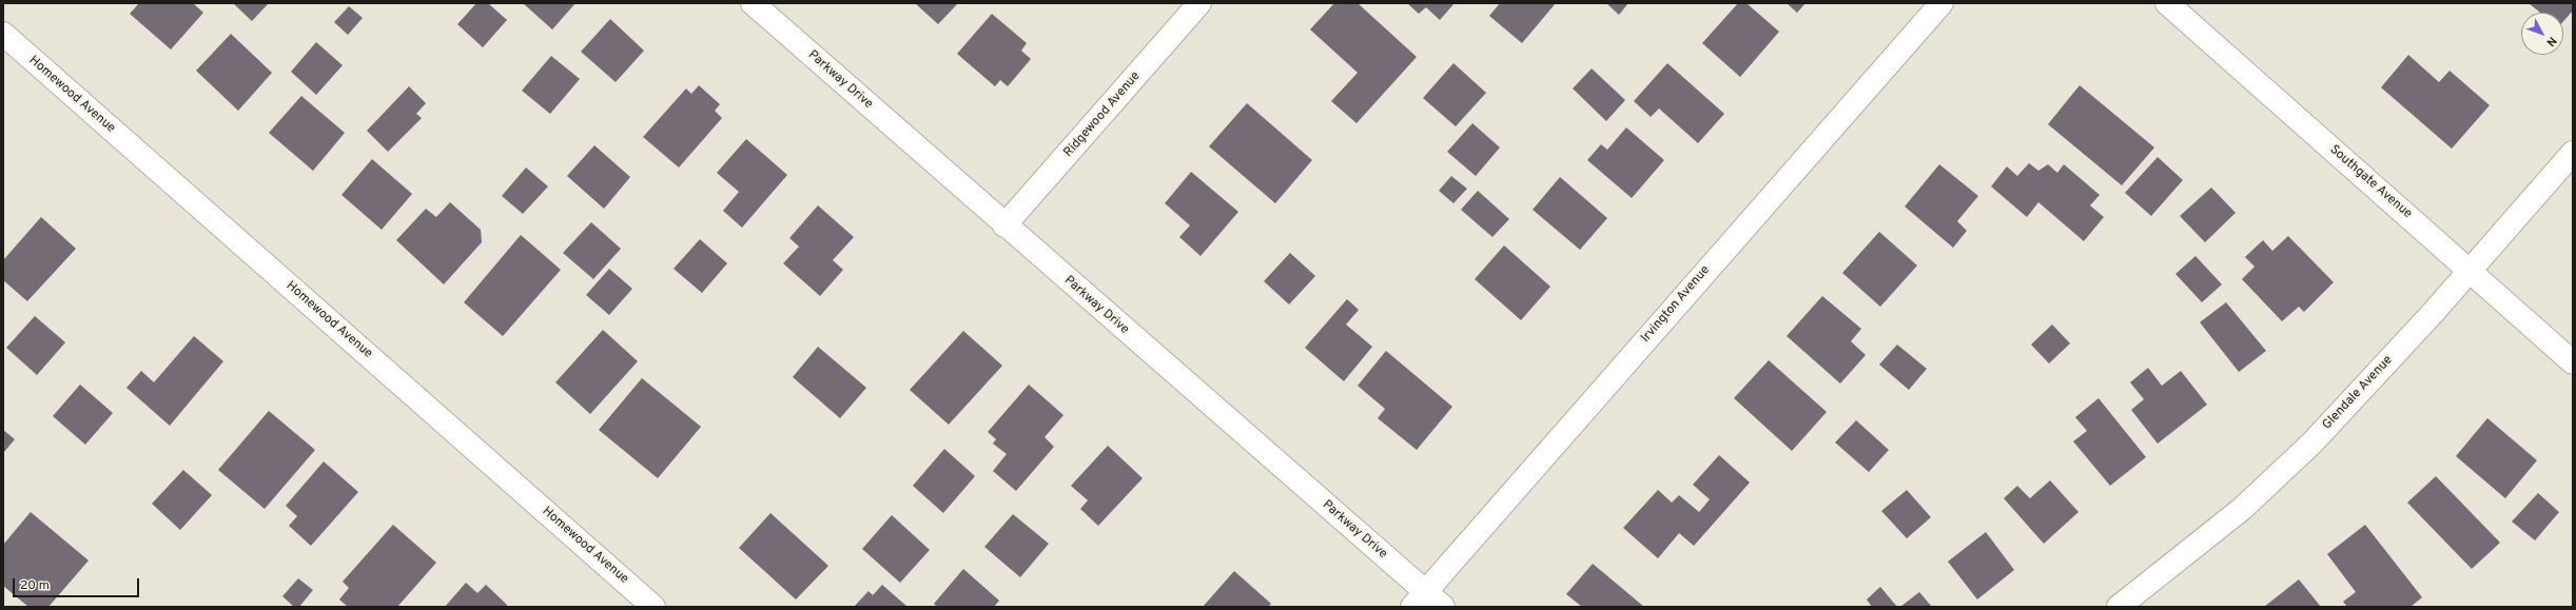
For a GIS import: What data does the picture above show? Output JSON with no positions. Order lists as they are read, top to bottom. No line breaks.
{"streets":{"street":["Parkway Drive","Homewood Avenue","Ridgewood Avenue","Southgate Avenue","Irvington Avenue","Glendale Avenue"]},"crossings":[["Parkway Drive","Ridgewood Avenue"],["Parkway Drive","Irvington Avenue"],["Southgate Avenue","Glendale Avenue"]],"scale_bar":"20 m","north":"bottom right"}
